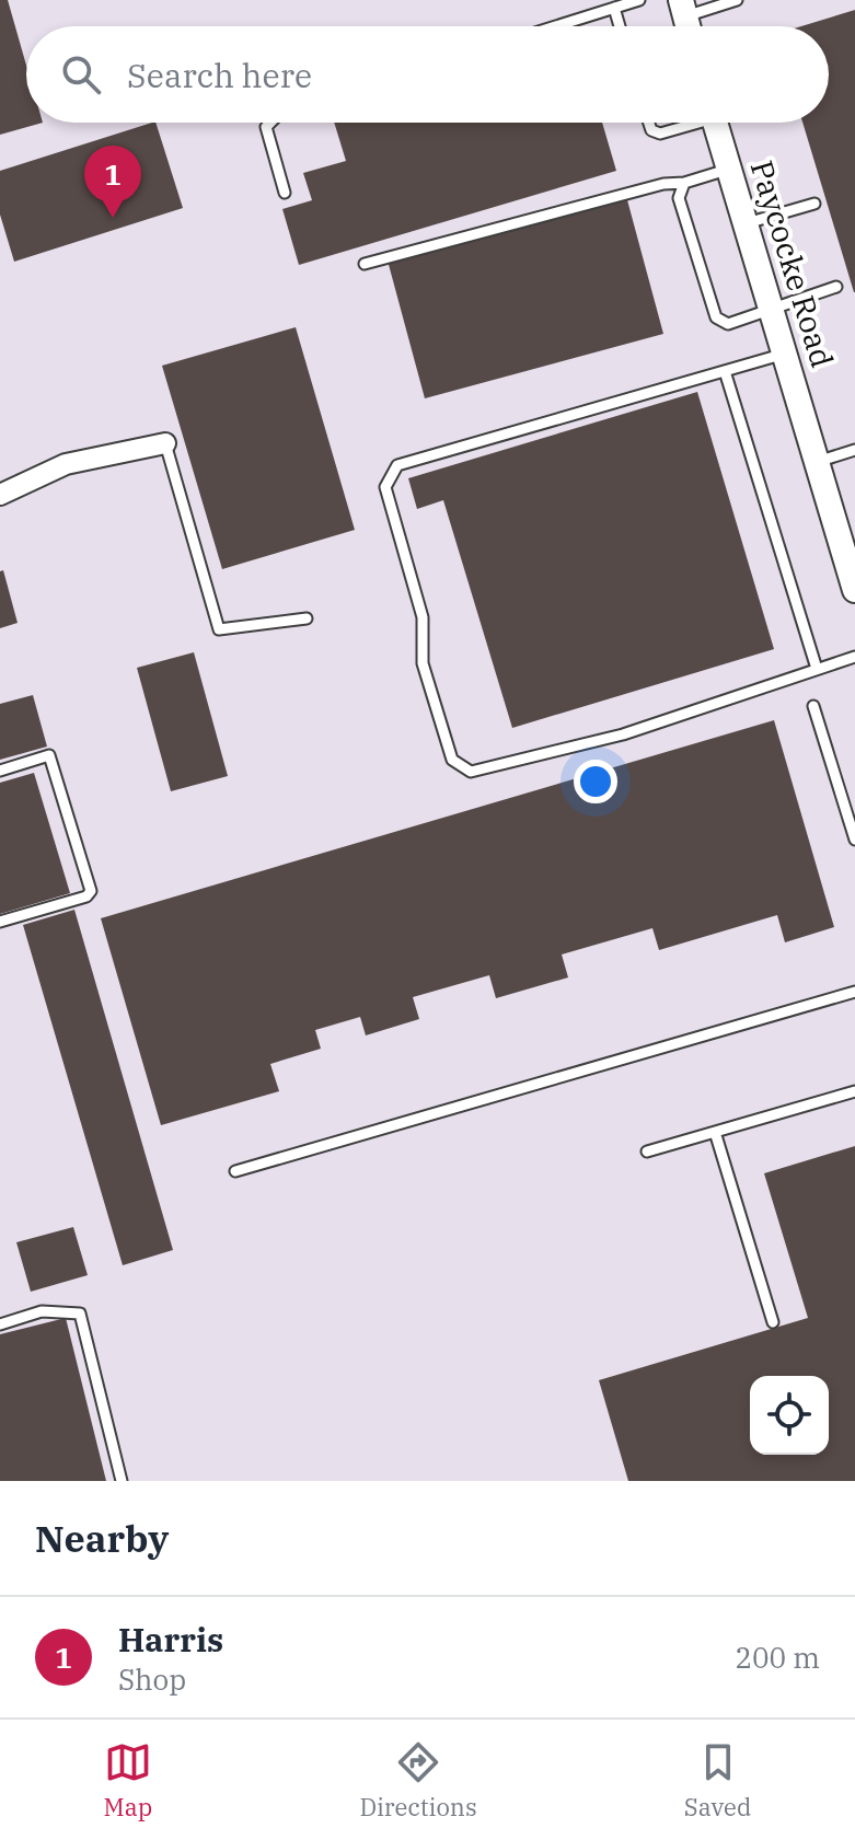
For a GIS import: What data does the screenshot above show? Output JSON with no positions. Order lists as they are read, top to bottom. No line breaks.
{"streets":{"street":["Paycocke Road"]},"page":{"search":"Search here","pins":"1","heading":"Nearby","list":[{"mark":"1","name":"Harris","note":"Shop","value":"200 m"}],"nav":["Map","Directions","Saved"]}}
